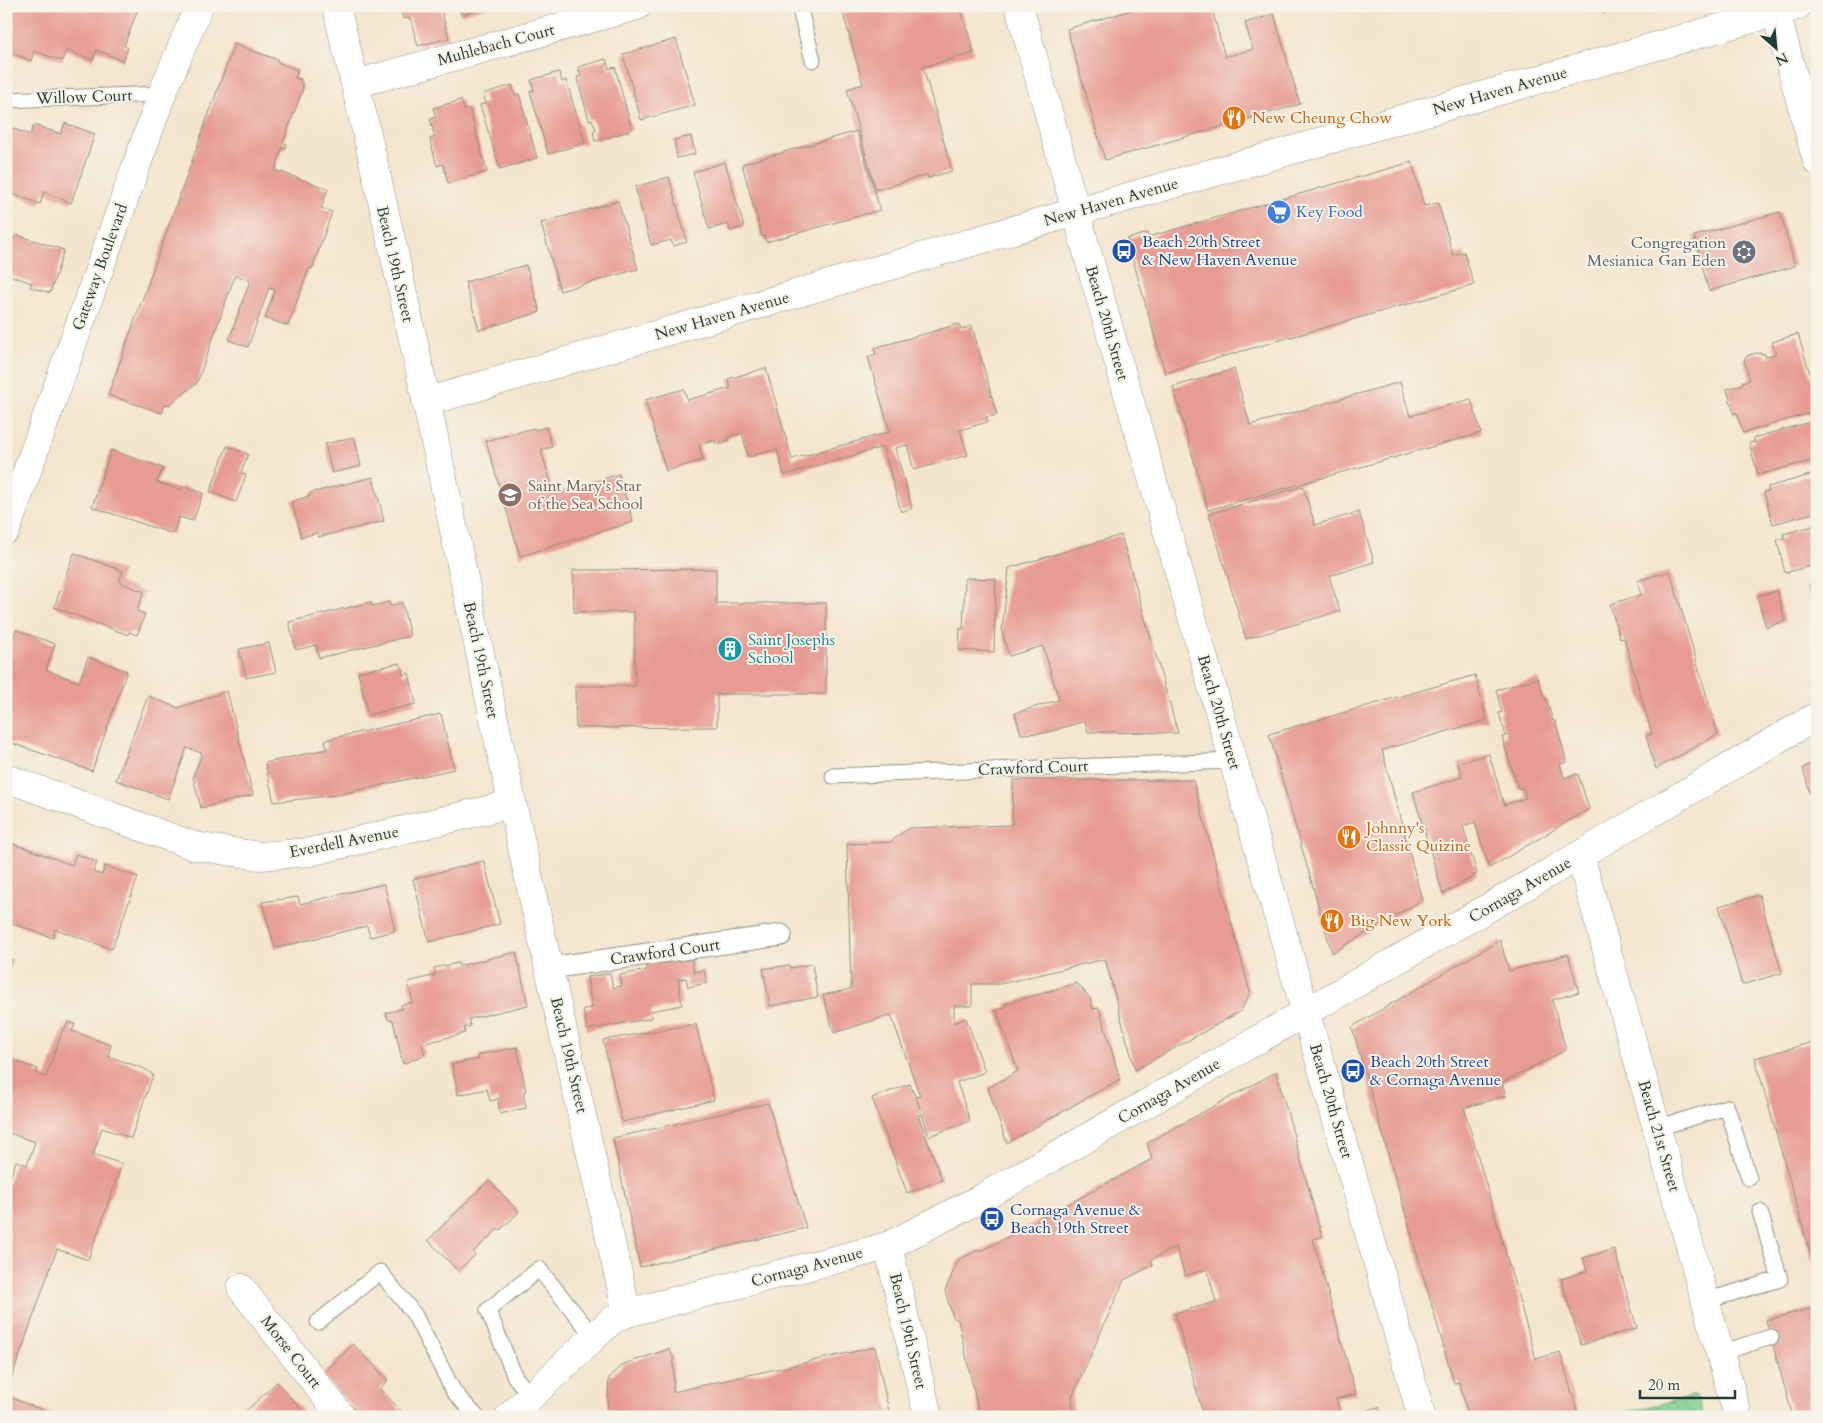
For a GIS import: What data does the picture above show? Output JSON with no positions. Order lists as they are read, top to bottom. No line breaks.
{"streets":{"street":["Muhlebach Court","New Haven Avenue","Beach 19th Street","Gateway Boulevard","Beach 20th Street","Crawford Court","Everdell Avenue","Cornaga Avenue","Beach 21st Street","Morse Court"],"lane":["Willow Court"]},"crossings":[["Muhlebach Court","Beach 19th Street"],["New Haven Avenue","Beach 19th Street"],["New Haven Avenue","Beach 20th Street"],["Willow Court","Gateway Boulevard"],["Beach 19th Street","Crawford Court"],["Beach 19th Street","Everdell Avenue"],["Beach 19th Street","Cornaga Avenue"],["Beach 20th Street","Crawford Court"],["Beach 20th Street","Cornaga Avenue"],["Cornaga Avenue","Beach 21st Street"]],"places":{"restaurant":["New Cheung Chow","Johnny's Classic Quizine","Big New York"],"supermarket":["Key Food"],"bus stop":["Beach 20th Street & New Haven Avenue","Beach 20th Street & Cornaga Avenue","Cornaga Avenue & Beach 19th Street"],"synagogue":["Congregation Mesianica Gan Eden"],"school or university":["Saint Mary's Star of the Sea School"],"building":["Saint Josephs School"]},"scale_bar":"20 m","north":"bottom right"}
